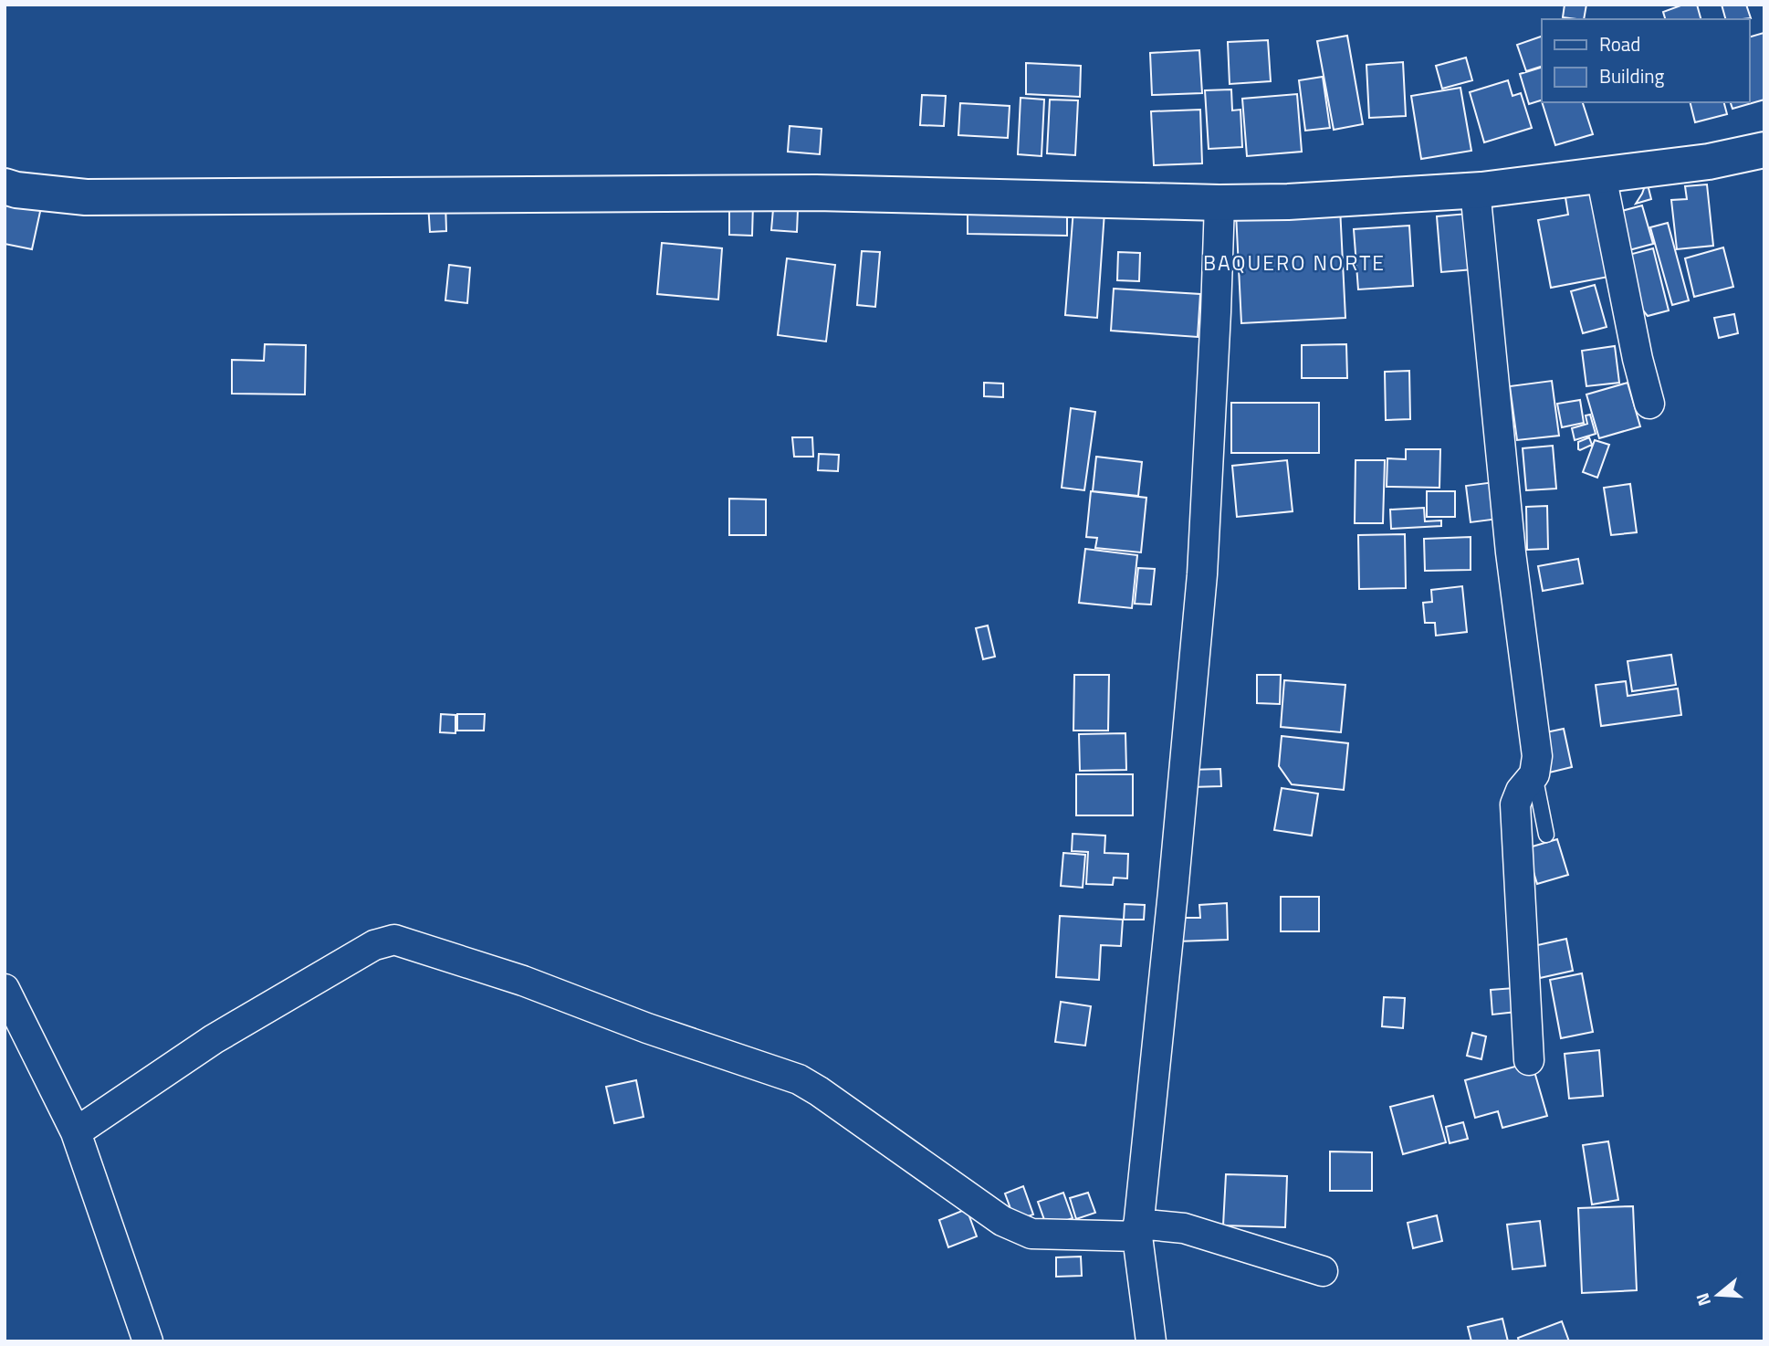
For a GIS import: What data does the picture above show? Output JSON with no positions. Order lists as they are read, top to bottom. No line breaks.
{"districts":["BAQUERO NORTE"],"legend":["Road","Building"],"north":"left"}
